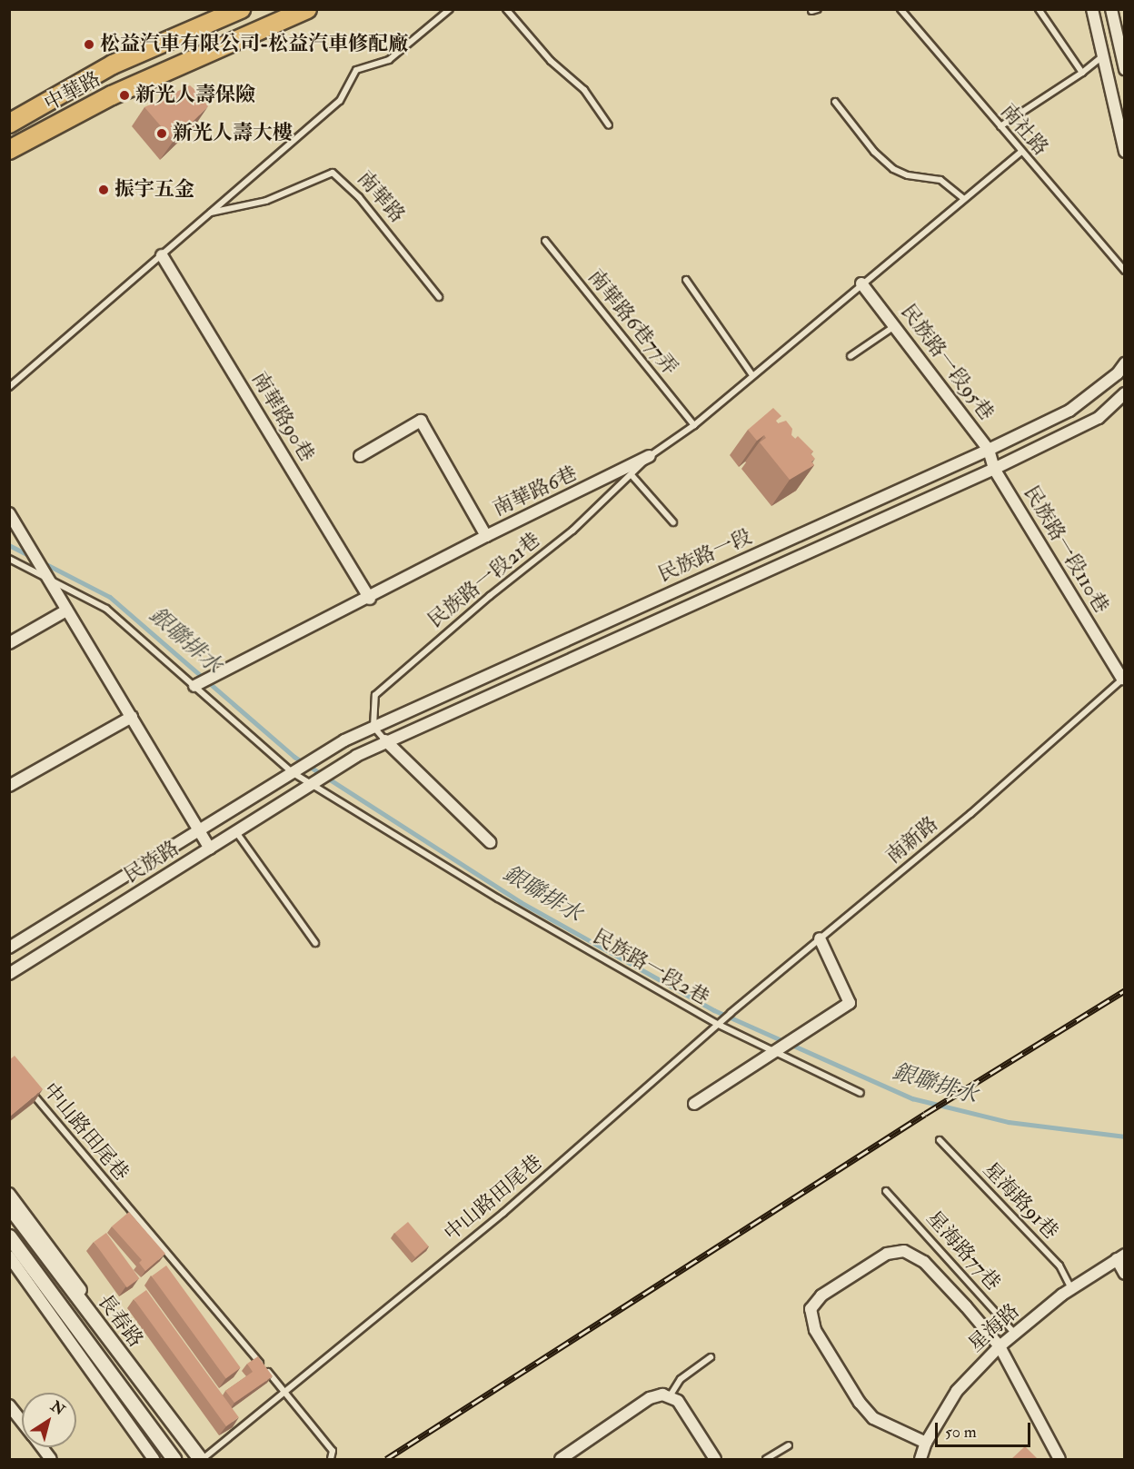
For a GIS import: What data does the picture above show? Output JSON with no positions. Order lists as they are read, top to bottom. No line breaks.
{"streets":{"main road":["中華路"],"street":["民族路一段95巷","南華路90巷","南華路6巷","民族路一段110巷","民族路一段","民族路","長春路","星海路"],"lane":["南社路","南華路","南華路6巷77弄","民族路一段21巷","南新路","民族路一段2巷","中山路田尾巷","星海路91巷","星海路77巷"]},"crossings":[["南社路","南華路6巷"],["南華路","南華路90巷"],["南華路6巷77弄","南華路6巷"],["民族路一段95巷","南華路6巷"],["民族路一段95巷","民族路一段110巷"],["民族路一段95巷","民族路一段"],["南華路90巷","南華路6巷"],["南華路6巷","民族路一段21巷"],["南華路6巷","民族路一段2巷"],["民族路一段110巷","民族路一段"],["民族路一段110巷","南新路"],["民族路一段","民族路一段21巷"],["民族路一段","民族路"],["民族路一段","民族路一段2巷"],["南新路","民族路一段2巷"],["南新路","中山路田尾巷"],["民族路","民族路一段2巷"],["民族路一段2巷","中山路田尾巷"],["中山路田尾巷","長春路"],["星海路91巷","星海路"],["星海路77巷","星海路"]],"water":["銀聯排水"],"places":["松益汽車有限公司-松益汽車修配廠","新光人壽保險","新光人壽大樓","振宇五金"],"scale_bar":"50 m","north":"top right"}
